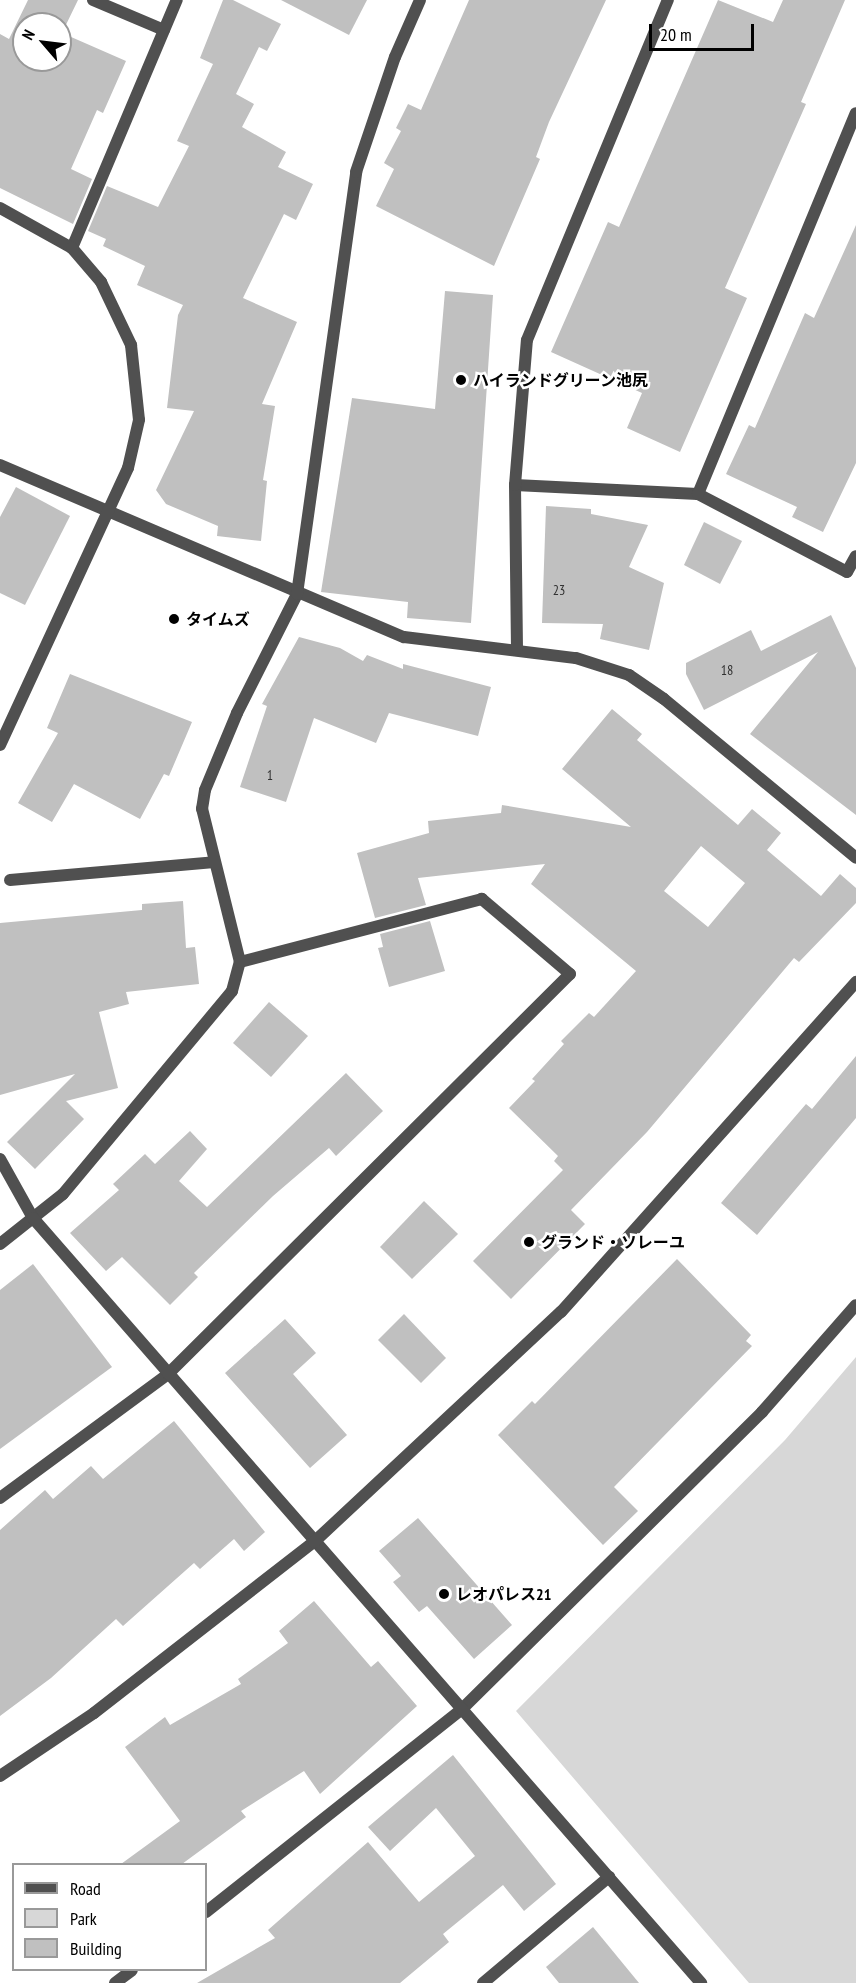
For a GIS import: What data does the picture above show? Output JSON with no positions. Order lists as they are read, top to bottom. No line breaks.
{"places":["ハイランドグリーン池尻","タイムズ","グランド・ソレーユ","レオパレス21"],"house_numbers":["23","18","1"],"legend":["Road","Park","Building"],"scale_bar":"20 m","north":"top left"}
